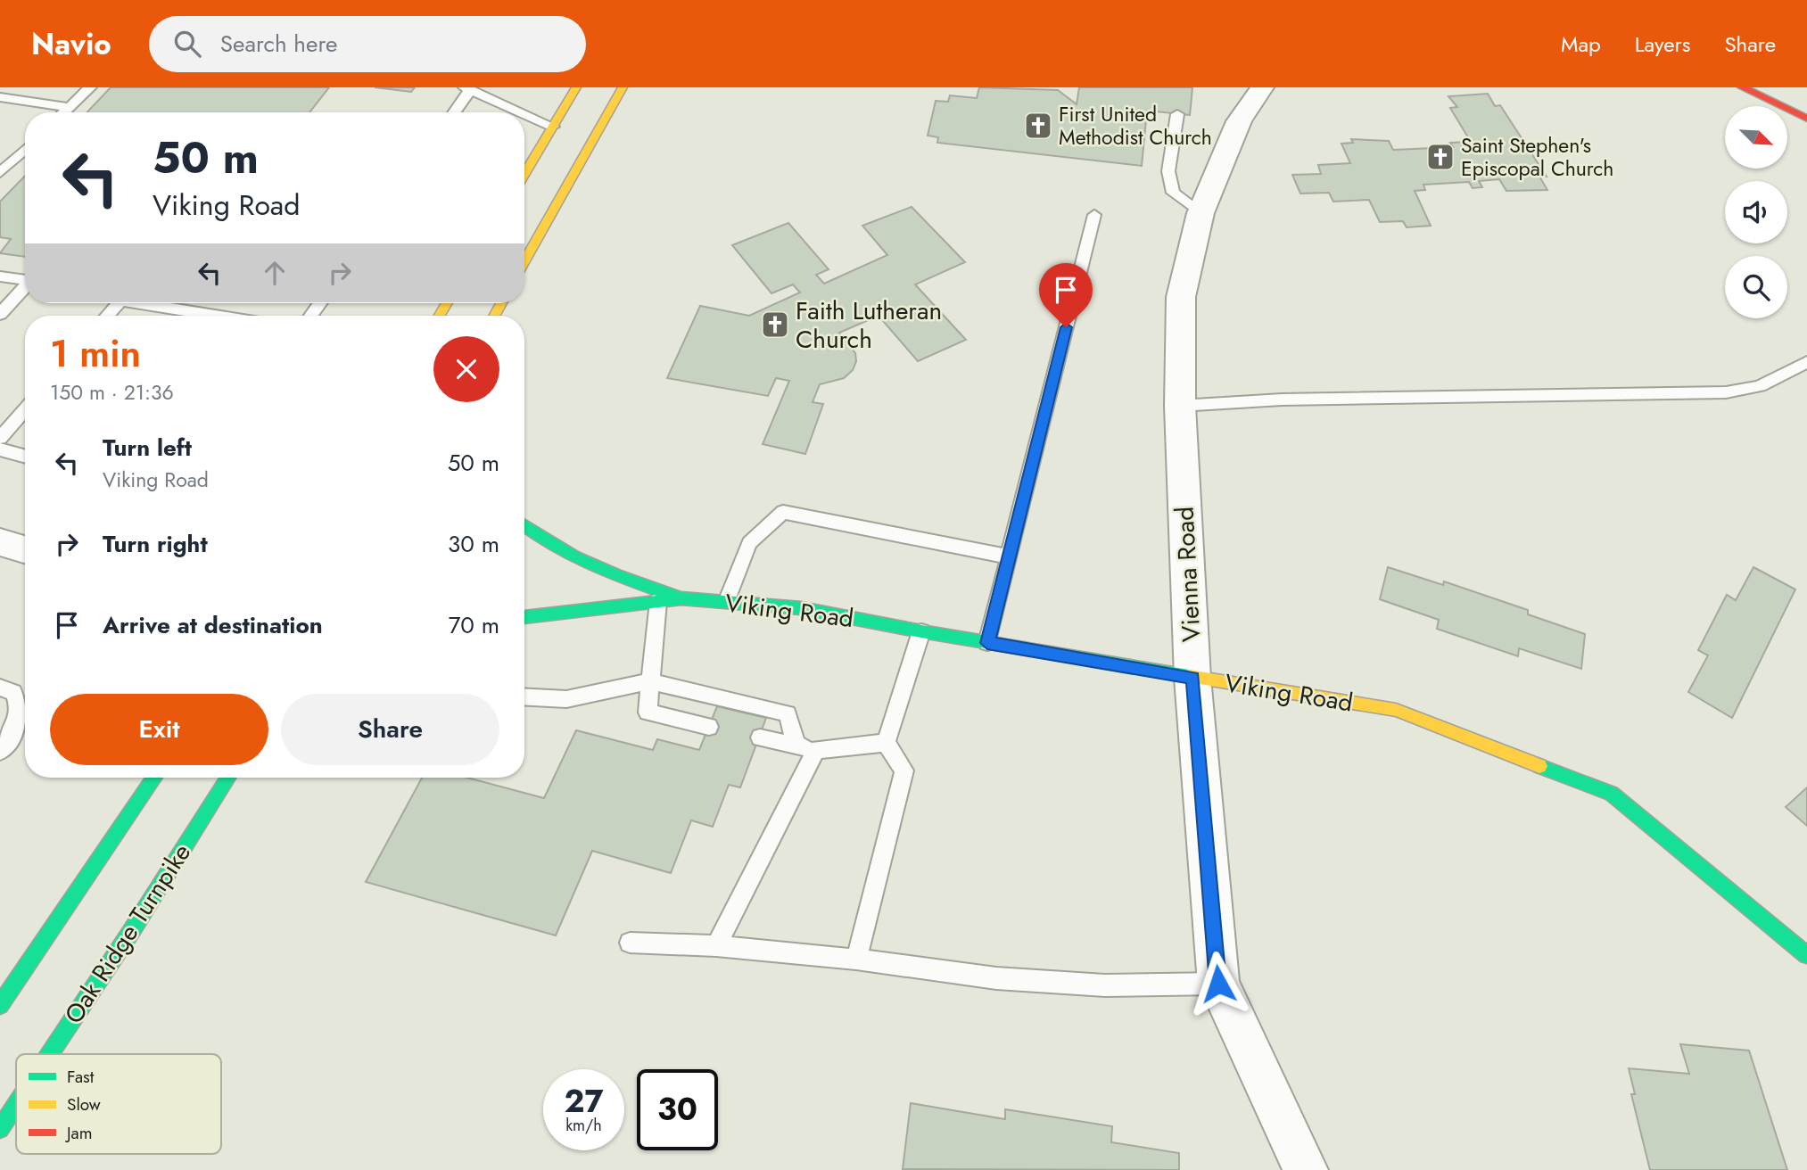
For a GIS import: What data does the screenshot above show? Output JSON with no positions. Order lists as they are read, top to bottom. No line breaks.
{"streets":{"main road":["Viking Road","Oak Ridge Turnpike"],"street":["Vienna Road"]},"crossings":[["Vienna Road","Viking Road"]],"places":{"church":["First United Methodist Church","Saint Stephen's Episcopal Church","Faith Lutheran Church"]},"legend":["Fast","Slow","Jam"],"north":"bottom right","page":{"header":"Navio","search":"Search here","nav":["Map","Layers","Share"],"turn":["50 m","Viking Road"],"heading":["1 min","150 m · 21:36"],"list":[{"name":"Turn left","note":"Viking Road","value":"50 m"},{"name":"Turn right","value":"30 m"},{"name":"Arrive at destination","value":"70 m"}],"buttons":["Exit","Share"],"speed":"27 km/h","limit":"30"}}
